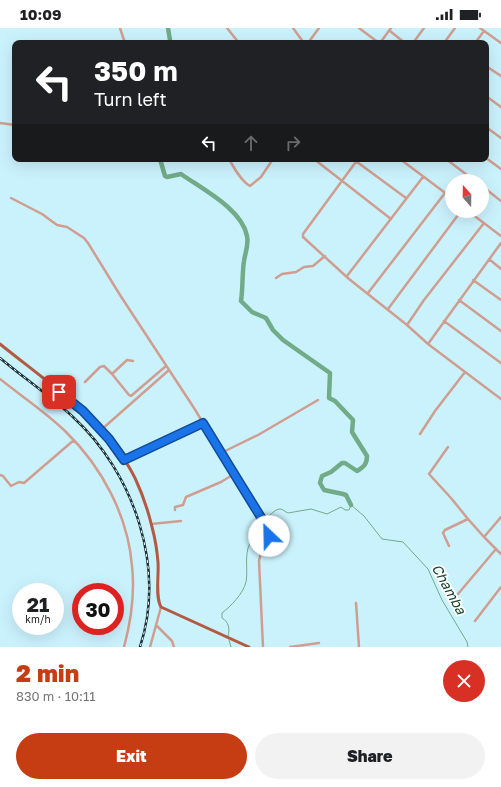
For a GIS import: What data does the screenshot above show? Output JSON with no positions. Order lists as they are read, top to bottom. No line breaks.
{"water":["Chamba"],"north":"top","page":{"status":"10:09","turn":["350 m","Turn left"],"speed":"21 km/h","limit":"30","heading":["2 min","830 m · 10:11"],"buttons":["Exit","Share"]}}
